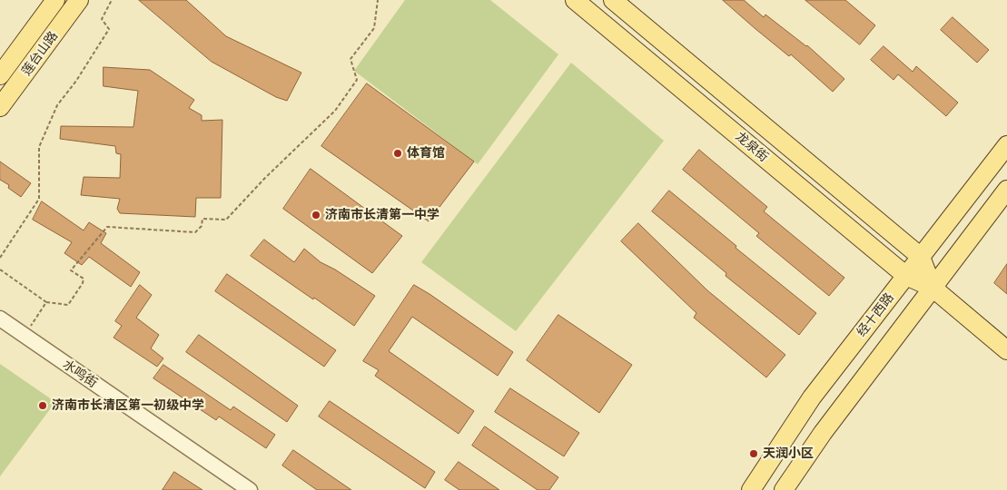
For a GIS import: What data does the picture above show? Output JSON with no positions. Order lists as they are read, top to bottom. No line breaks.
{"streets":{"main road":["莲台山路","龙泉街","经十西路"],"street":["水鸣街"]},"crossings":[["龙泉街","经十西路"]],"places":["体育馆","济南市长清第一中学","济南市长清区第一初级中学","天润小区"]}
